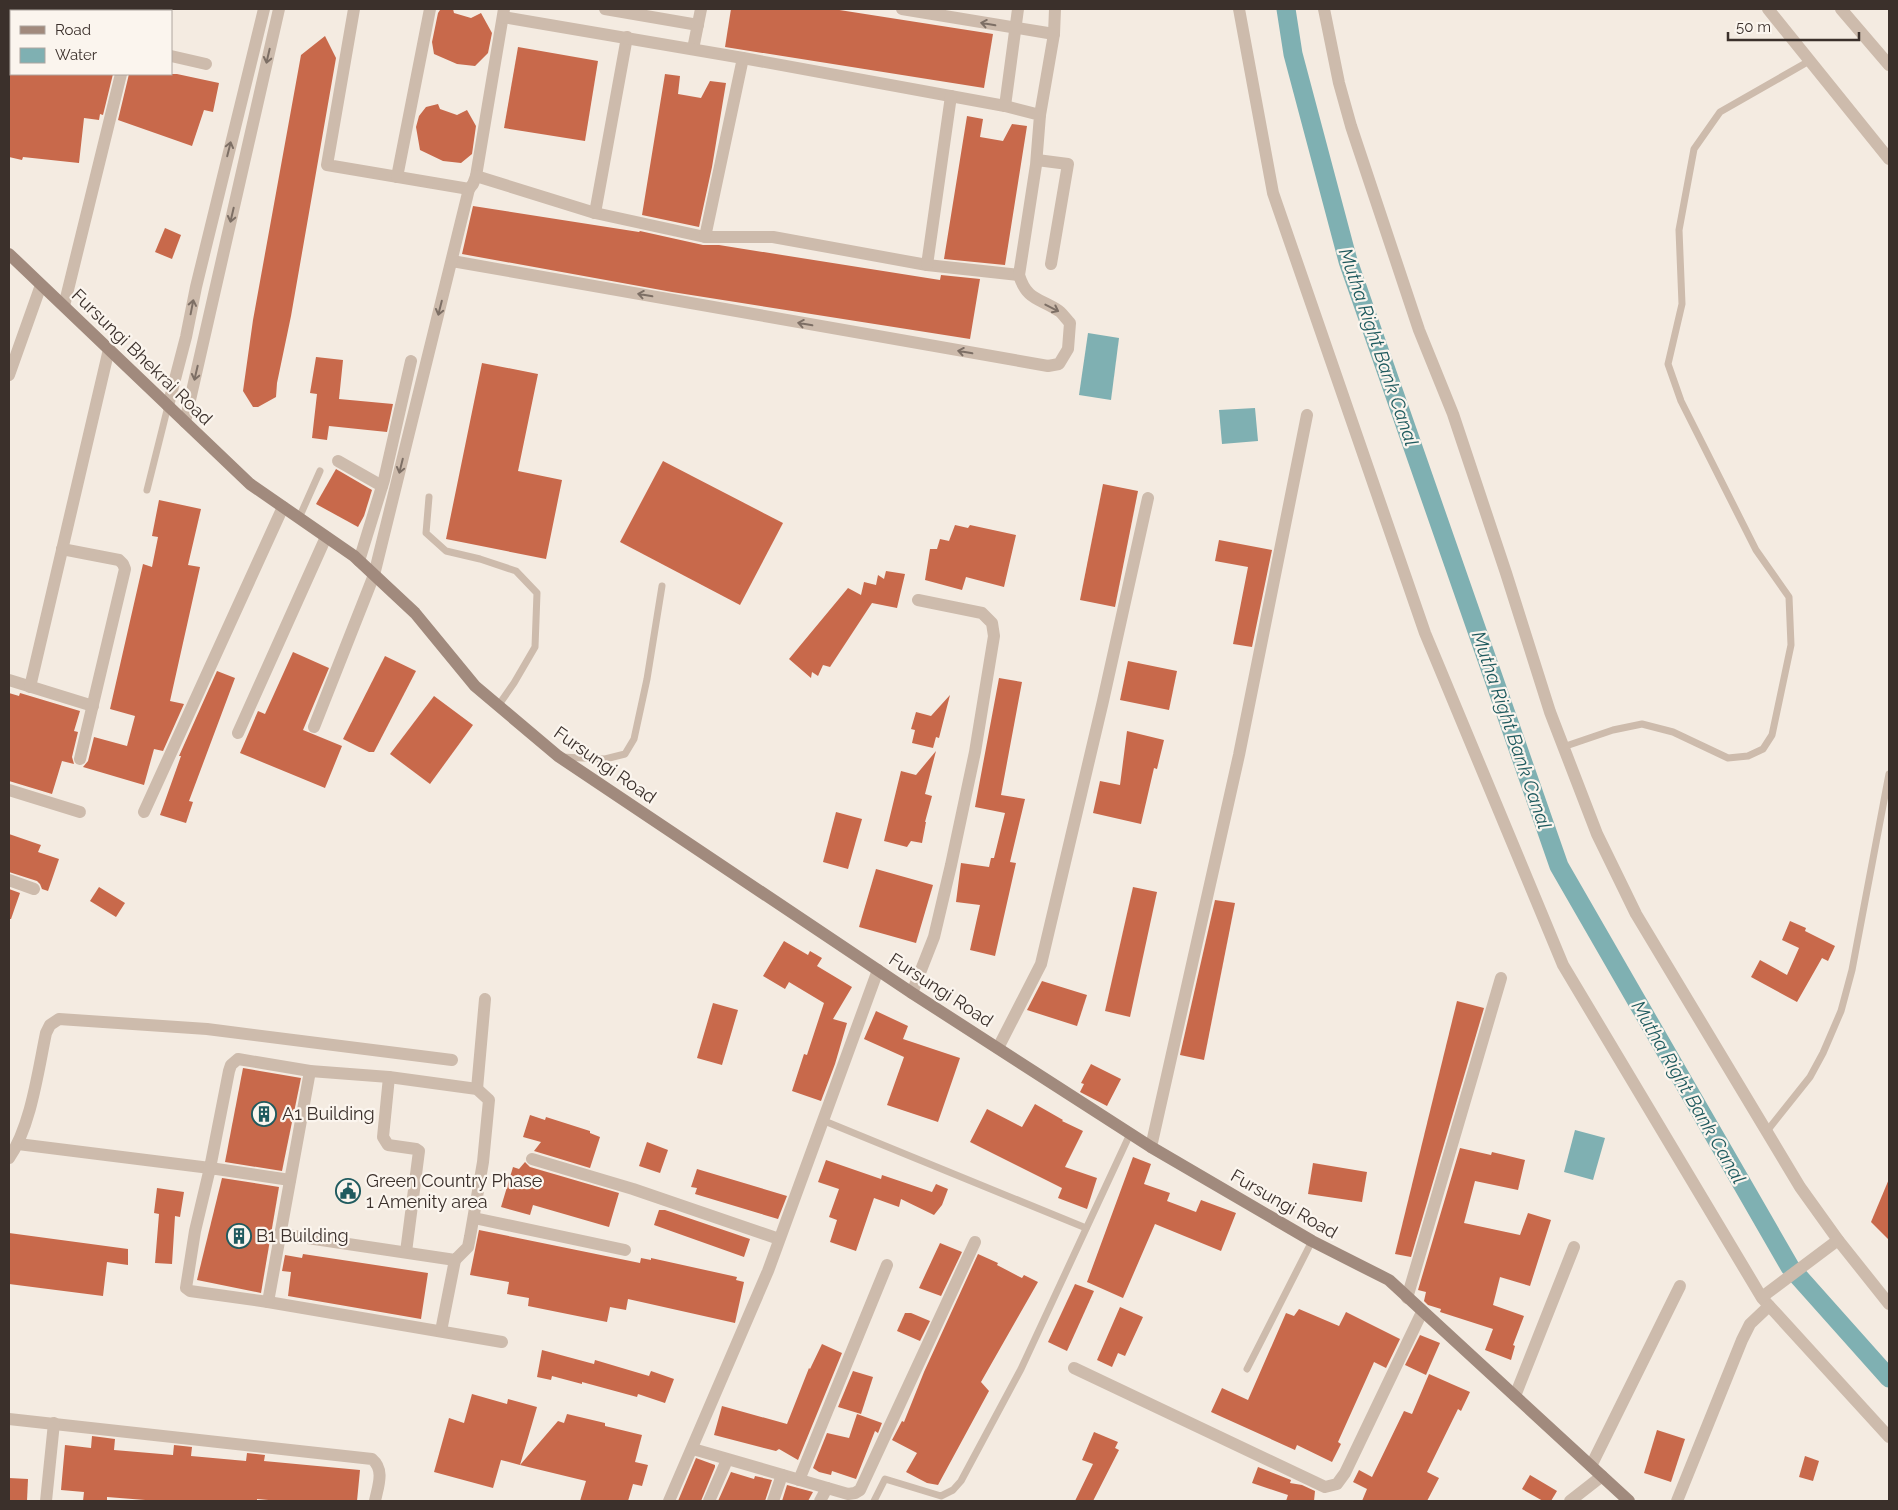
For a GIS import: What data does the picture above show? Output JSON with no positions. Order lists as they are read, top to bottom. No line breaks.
{"streets":{"street":["Fursungi Bhekrai Road","Fursungi Road"]},"crossings":[["Fursungi Bhekrai Road","Fursungi Road"]],"water":["Mutha Right Bank Canal"],"places":{"building":["A1 Building","B1 Building"],"public building":["Green Country Phase 1 Amenity area"]},"legend":["Road","Water"],"scale_bar":"50 m"}
